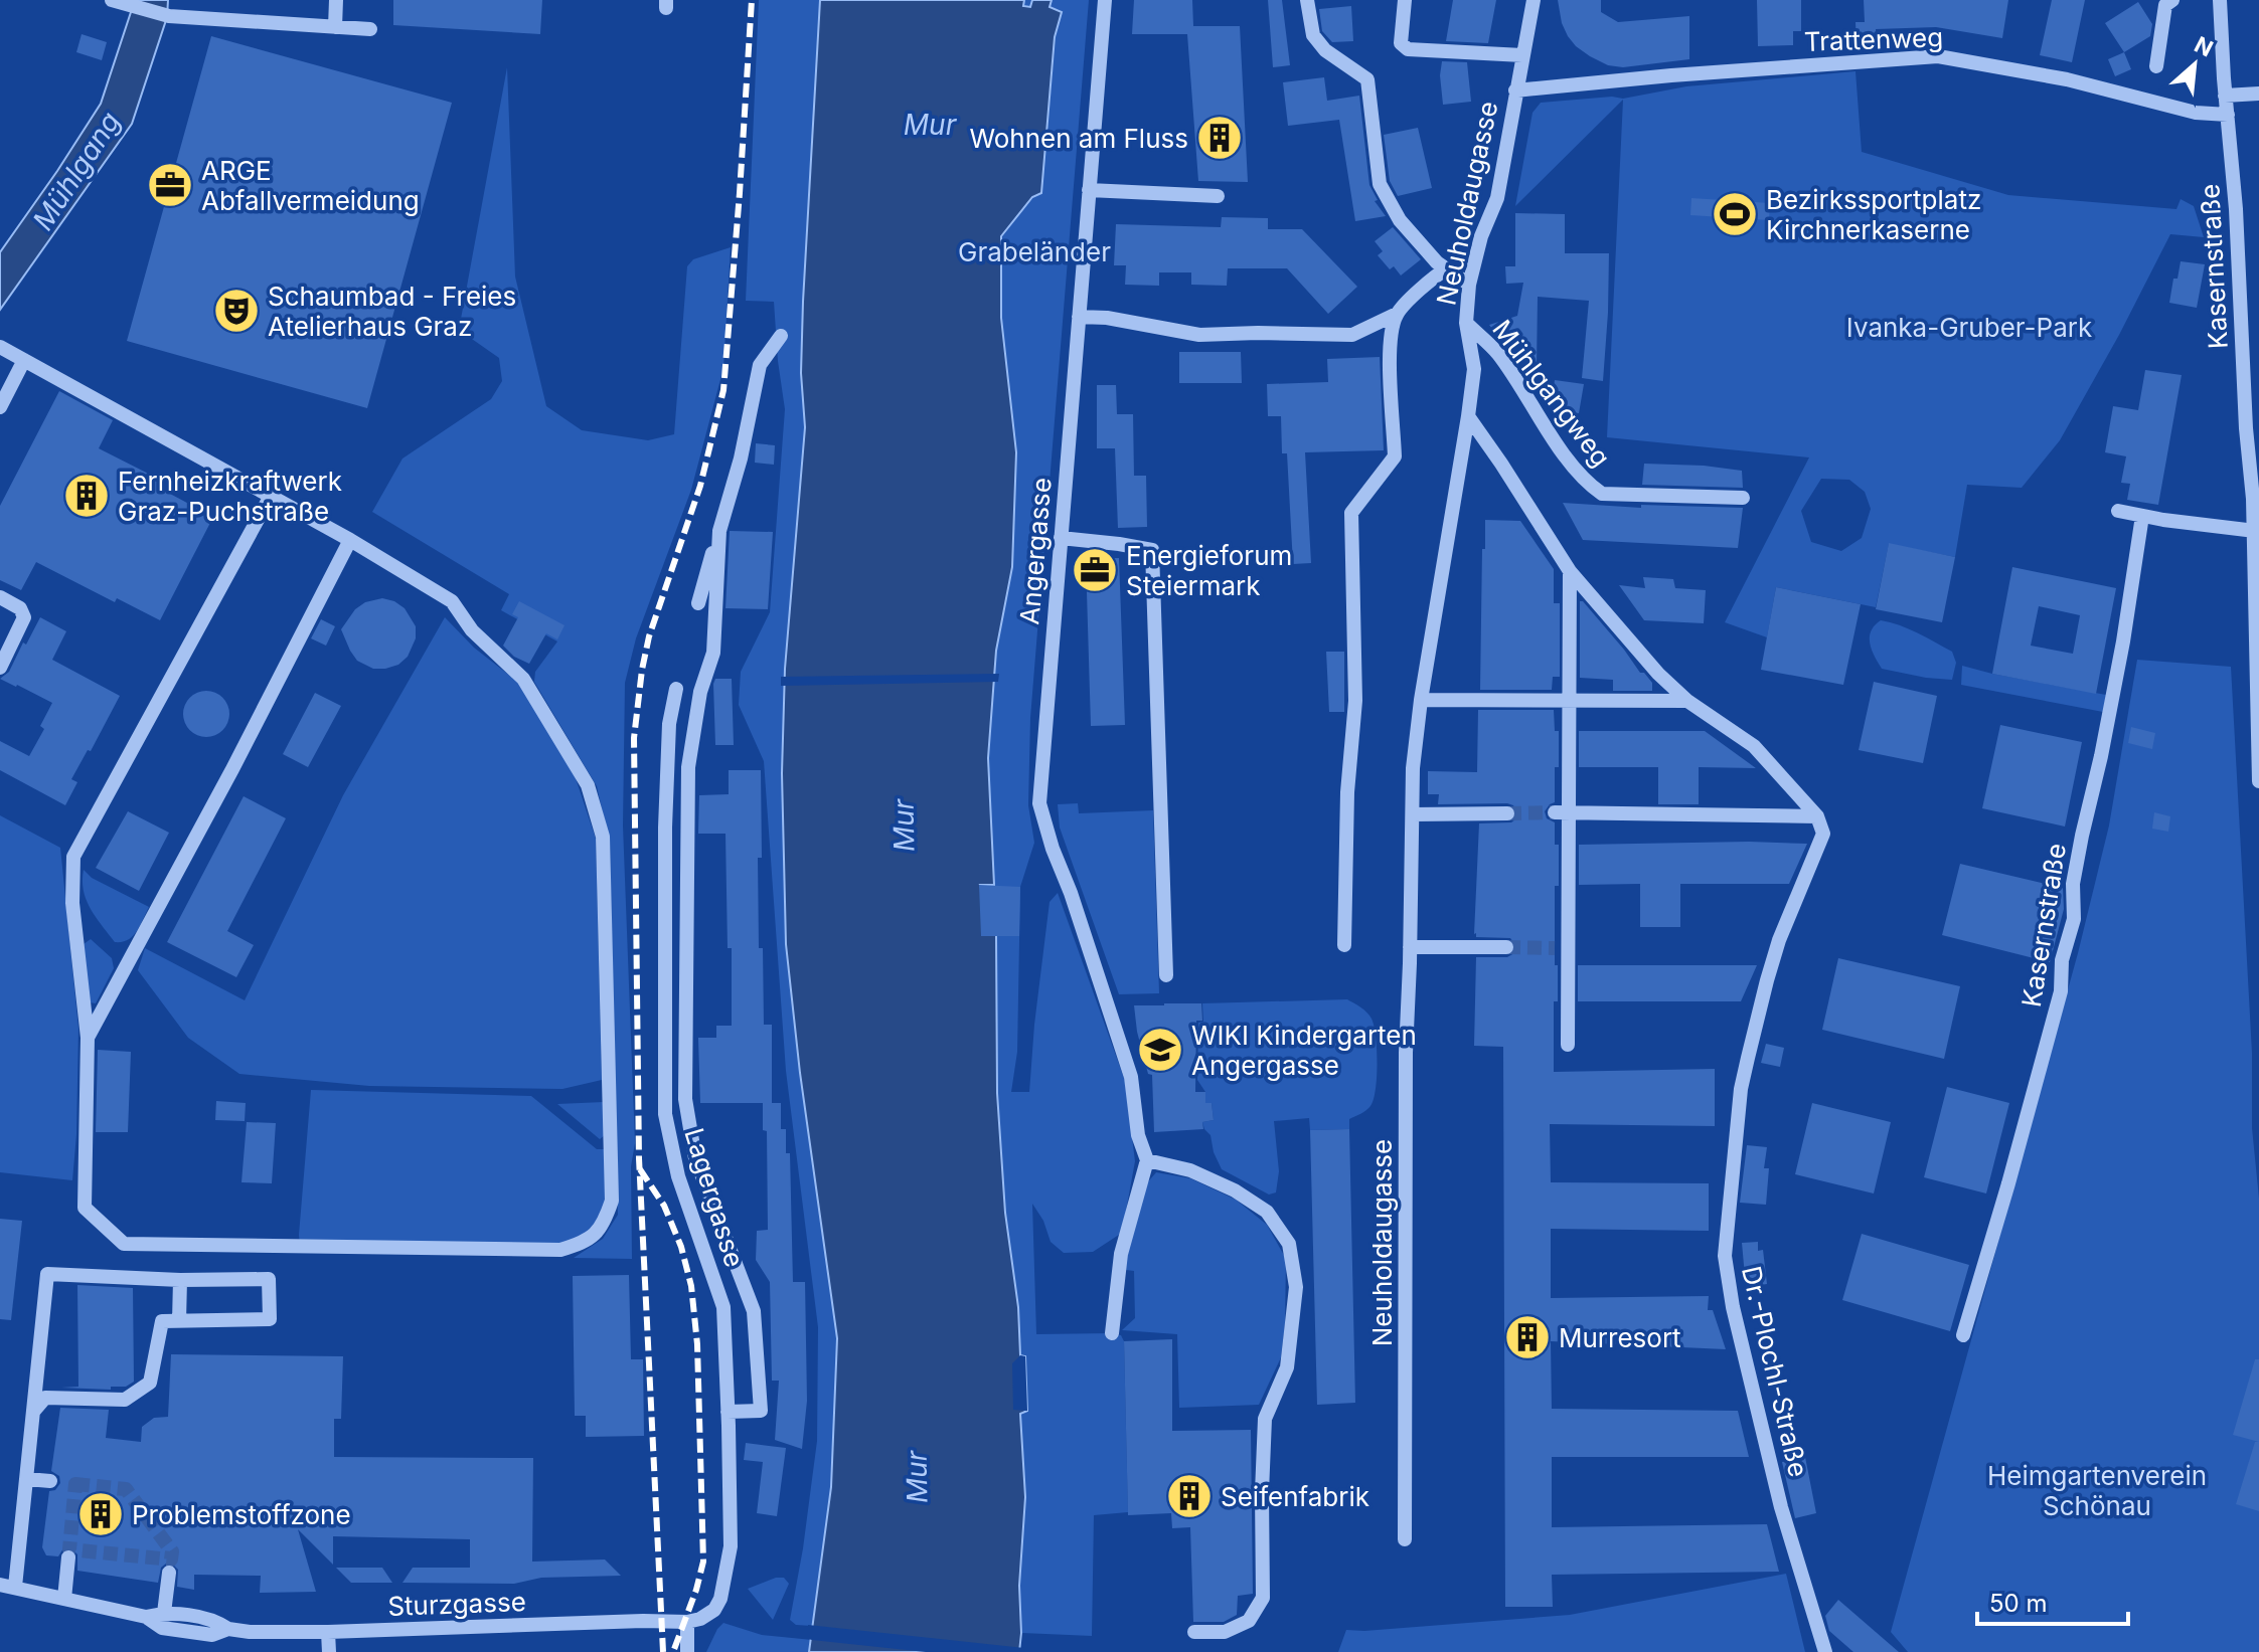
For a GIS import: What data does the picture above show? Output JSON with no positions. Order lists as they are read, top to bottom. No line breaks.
{"streets":{"street":["Trattenweg","Neuholdaugasse","Kasernstraße","Mühlgangweg","Angergasse","Lagergasse","Dr.-Plochl-Straße","Sturzgasse"]},"crossings":[["Trattenweg","Neuholdaugasse"],["Trattenweg","Kasernstraße"],["Neuholdaugasse","Mühlgangweg"],["Lagergasse","Sturzgasse"]],"water":["Mur","Mühlgang"],"parks":["Grabeländer","Ivanka-Gruber-Park","Heimgartenverein Schönau"],"places":{"building":["Wohnen am Fluss","Fernheizkraftwerk Graz-Puchstraße","Murresort","Seifenfabrik","Problemstoffzone"],"office":["ARGE Abfallvermeidung","Energieforum Steiermark"],"sports":["Bezirkssportplatz Kirchnerkaserne"],"theatre":["Schaumbad - Freies Atelierhaus Graz"],"school or university":["WIKI Kindergarten Angergasse"]},"scale_bar":"50 m","north":"top right"}
